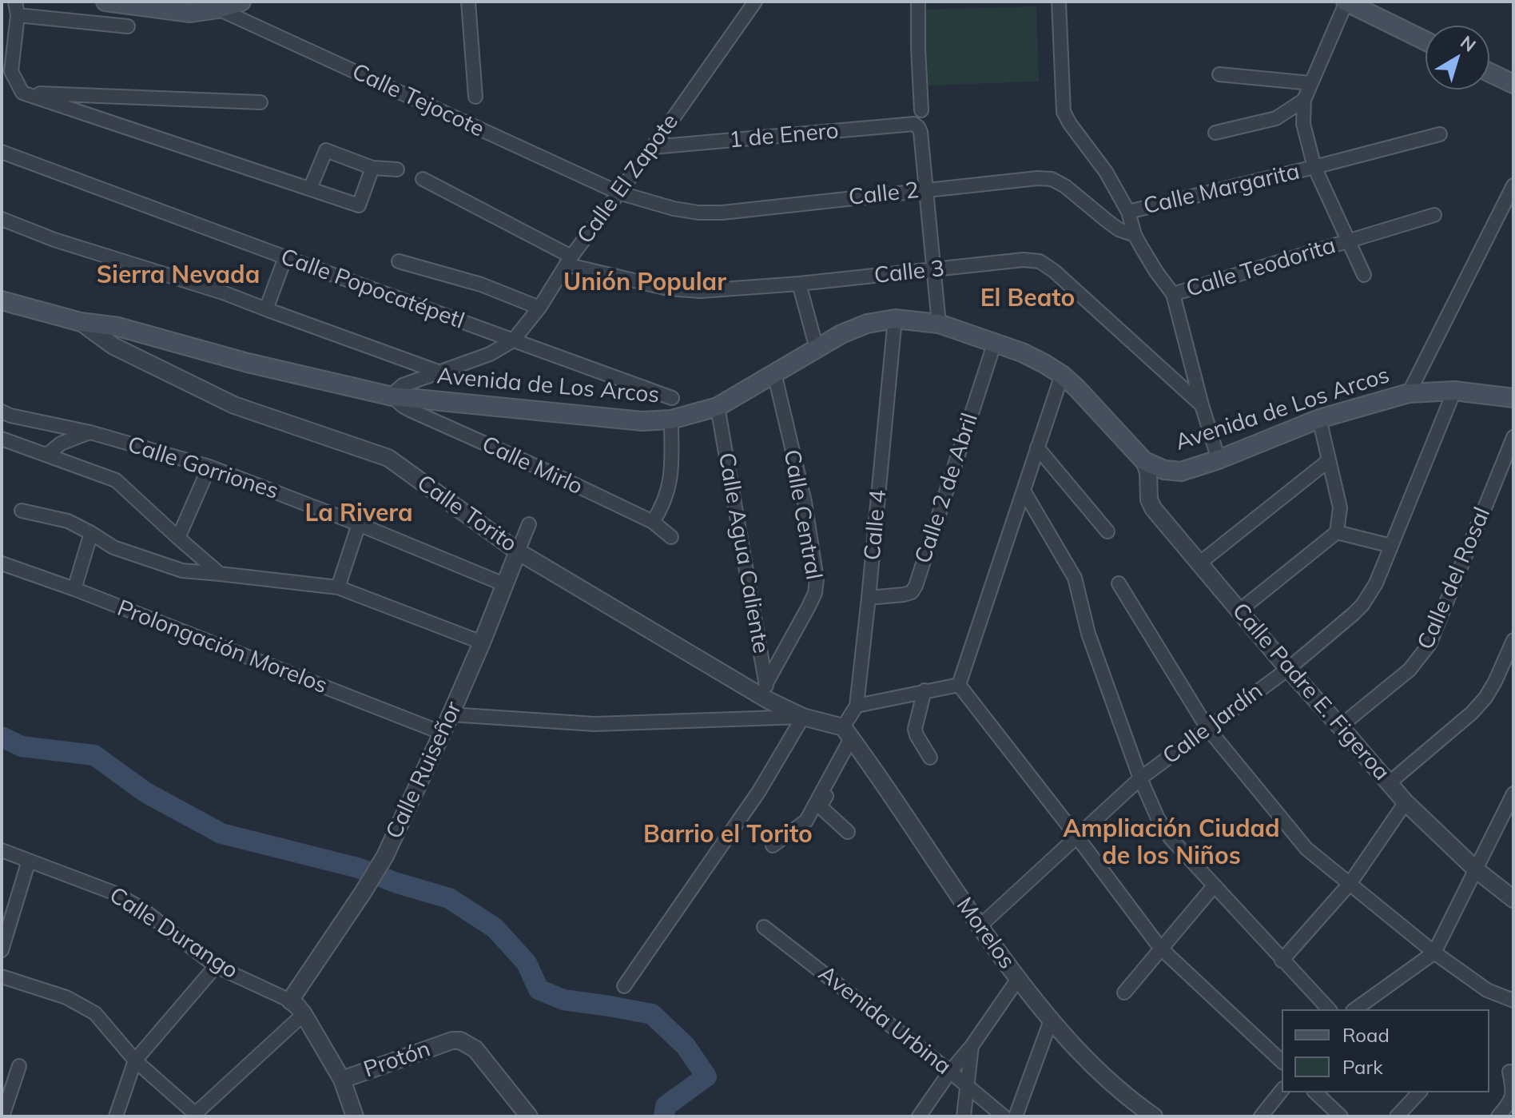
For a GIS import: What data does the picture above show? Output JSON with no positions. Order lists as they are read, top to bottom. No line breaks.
{"streets":{"main road":["Avenida de Los Arcos"],"street":["Calle Tejocote","1 de Enero","Calle El Zapote","Calle Margarita","Calle 2","Calle Teodorita","Calle 3","Calle Popocatépetl","Calle Mirlo","Calle Gorriones","Calle 2 de Abril","Calle Torito","Calle Central","Calle 4","Calle Agua Caliente","Calle del Rosal","Prolongación Morelos","Calle Padre E. Figeroa","Calle Jardín","Calle Ruiseñor","Calle Durango","Morelos","Avenida Urbina","Protón"]},"crossings":[["Calle Tejocote","Calle El Zapote"],["Calle Tejocote","Calle 2"],["1 de Enero","Calle El Zapote"],["1 de Enero","Calle 2"],["Calle El Zapote","Calle 2"],["Calle El Zapote","Calle 3"],["Calle El Zapote","Calle Popocatépetl"],["Calle El Zapote","Avenida de Los Arcos"],["Calle El Zapote","Calle Mirlo"],["Avenida de Los Arcos","Calle Mirlo"],["Avenida de Los Arcos","Calle 2 de Abril"],["Avenida de Los Arcos","Calle Torito"],["Avenida de Los Arcos","Calle Central"],["Avenida de Los Arcos","Calle 4"],["Avenida de Los Arcos","Calle Agua Caliente"],["Avenida de Los Arcos","Calle Padre E. Figeroa"],["Avenida de Los Arcos","Calle Jardín"],["Calle Gorriones","Calle Ruiseñor"],["Calle 2 de Abril","Calle 4"],["Calle Torito","Calle 4"],["Calle Torito","Calle Agua Caliente"],["Calle Torito","Calle Ruiseñor"],["Calle Torito","Morelos"],["Calle Central","Calle Agua Caliente"],["Calle 4","Morelos"],["Calle del Rosal","Calle Padre E. Figeroa"],["Prolongación Morelos","Calle Ruiseñor"],["Calle Padre E. Figeroa","Calle Jardín"],["Calle Jardín","Morelos"],["Calle Ruiseñor","Calle Durango"],["Calle Durango","Protón"]],"districts":["Sierra Nevada","Unión Popular","El Beato","La Rivera","Ampliación Ciudad de los Niños","Barrio el Torito"],"legend":["Road","Park"],"north":"top right"}
